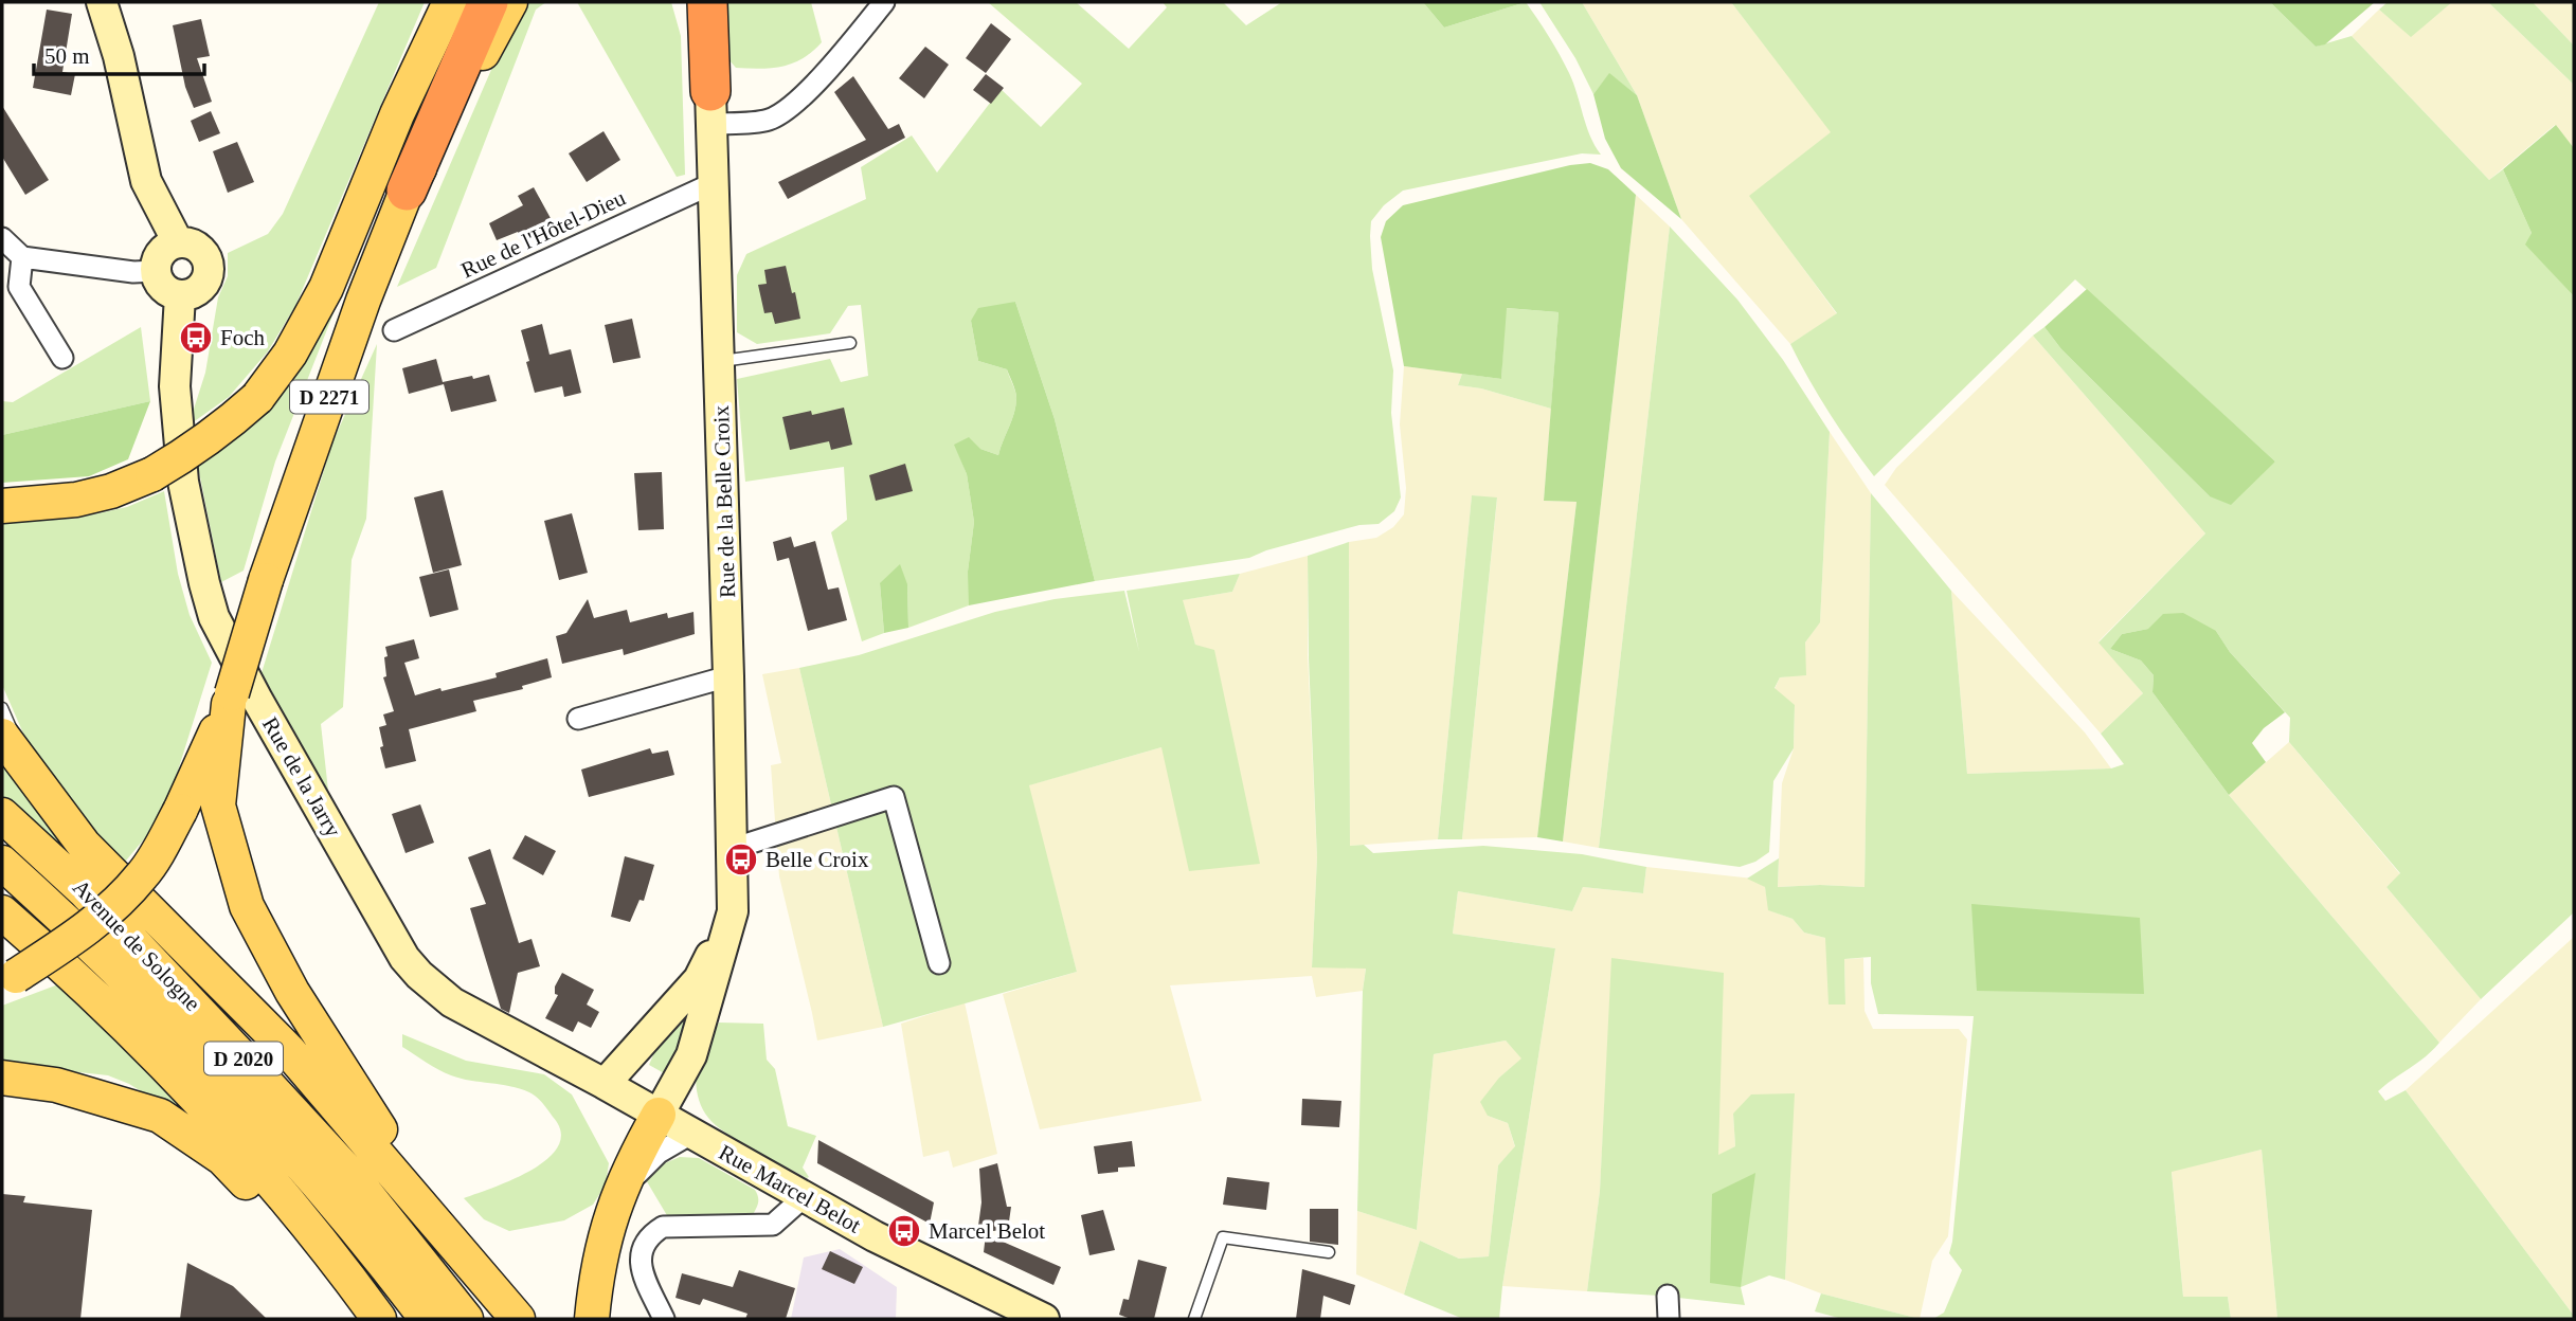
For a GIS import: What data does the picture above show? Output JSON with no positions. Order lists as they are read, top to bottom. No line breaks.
{"streets":{"highway":["D 2271"],"main road":["Rue de la Belle Croix","Rue de la Jarry","Avenue de Sologne","D 2020","Rue Marcel Belot"],"street":["Rue de l'Hôtel-Dieu"]},"crossings":[["Rue de l'Hôtel-Dieu","Rue de la Belle Croix"],["Rue de la Belle Croix","Rue de la Jarry"],["Rue de la Belle Croix","Rue Marcel Belot"],["Rue de la Jarry","Rue Marcel Belot"]],"places":{"bus stop":["Foch","Belle Croix","Marcel Belot"]},"scale_bar":"50 m"}
